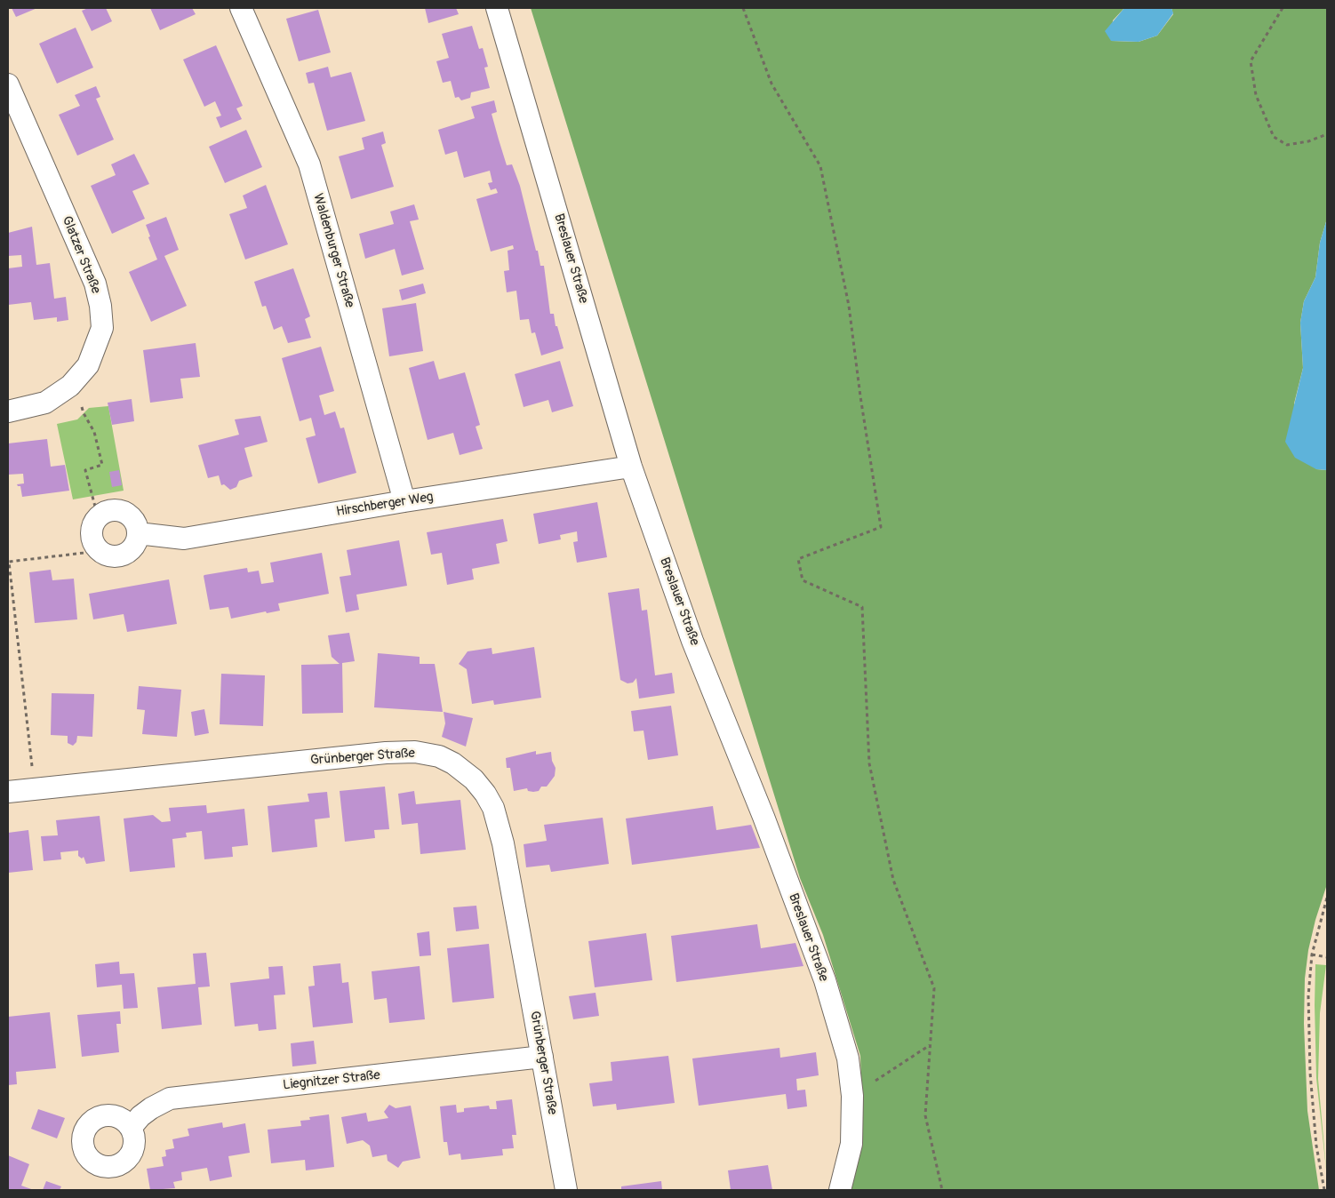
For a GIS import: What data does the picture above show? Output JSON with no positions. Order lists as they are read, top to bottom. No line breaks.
{"streets":{"street":["Waldenburger Straße","Glatzer Straße","Breslauer Straße","Hirschberger Weg","Grünberger Straße","Liegnitzer Straße"]},"crossings":[["Waldenburger Straße","Hirschberger Weg"],["Breslauer Straße","Hirschberger Weg"],["Grünberger Straße","Liegnitzer Straße"]]}
